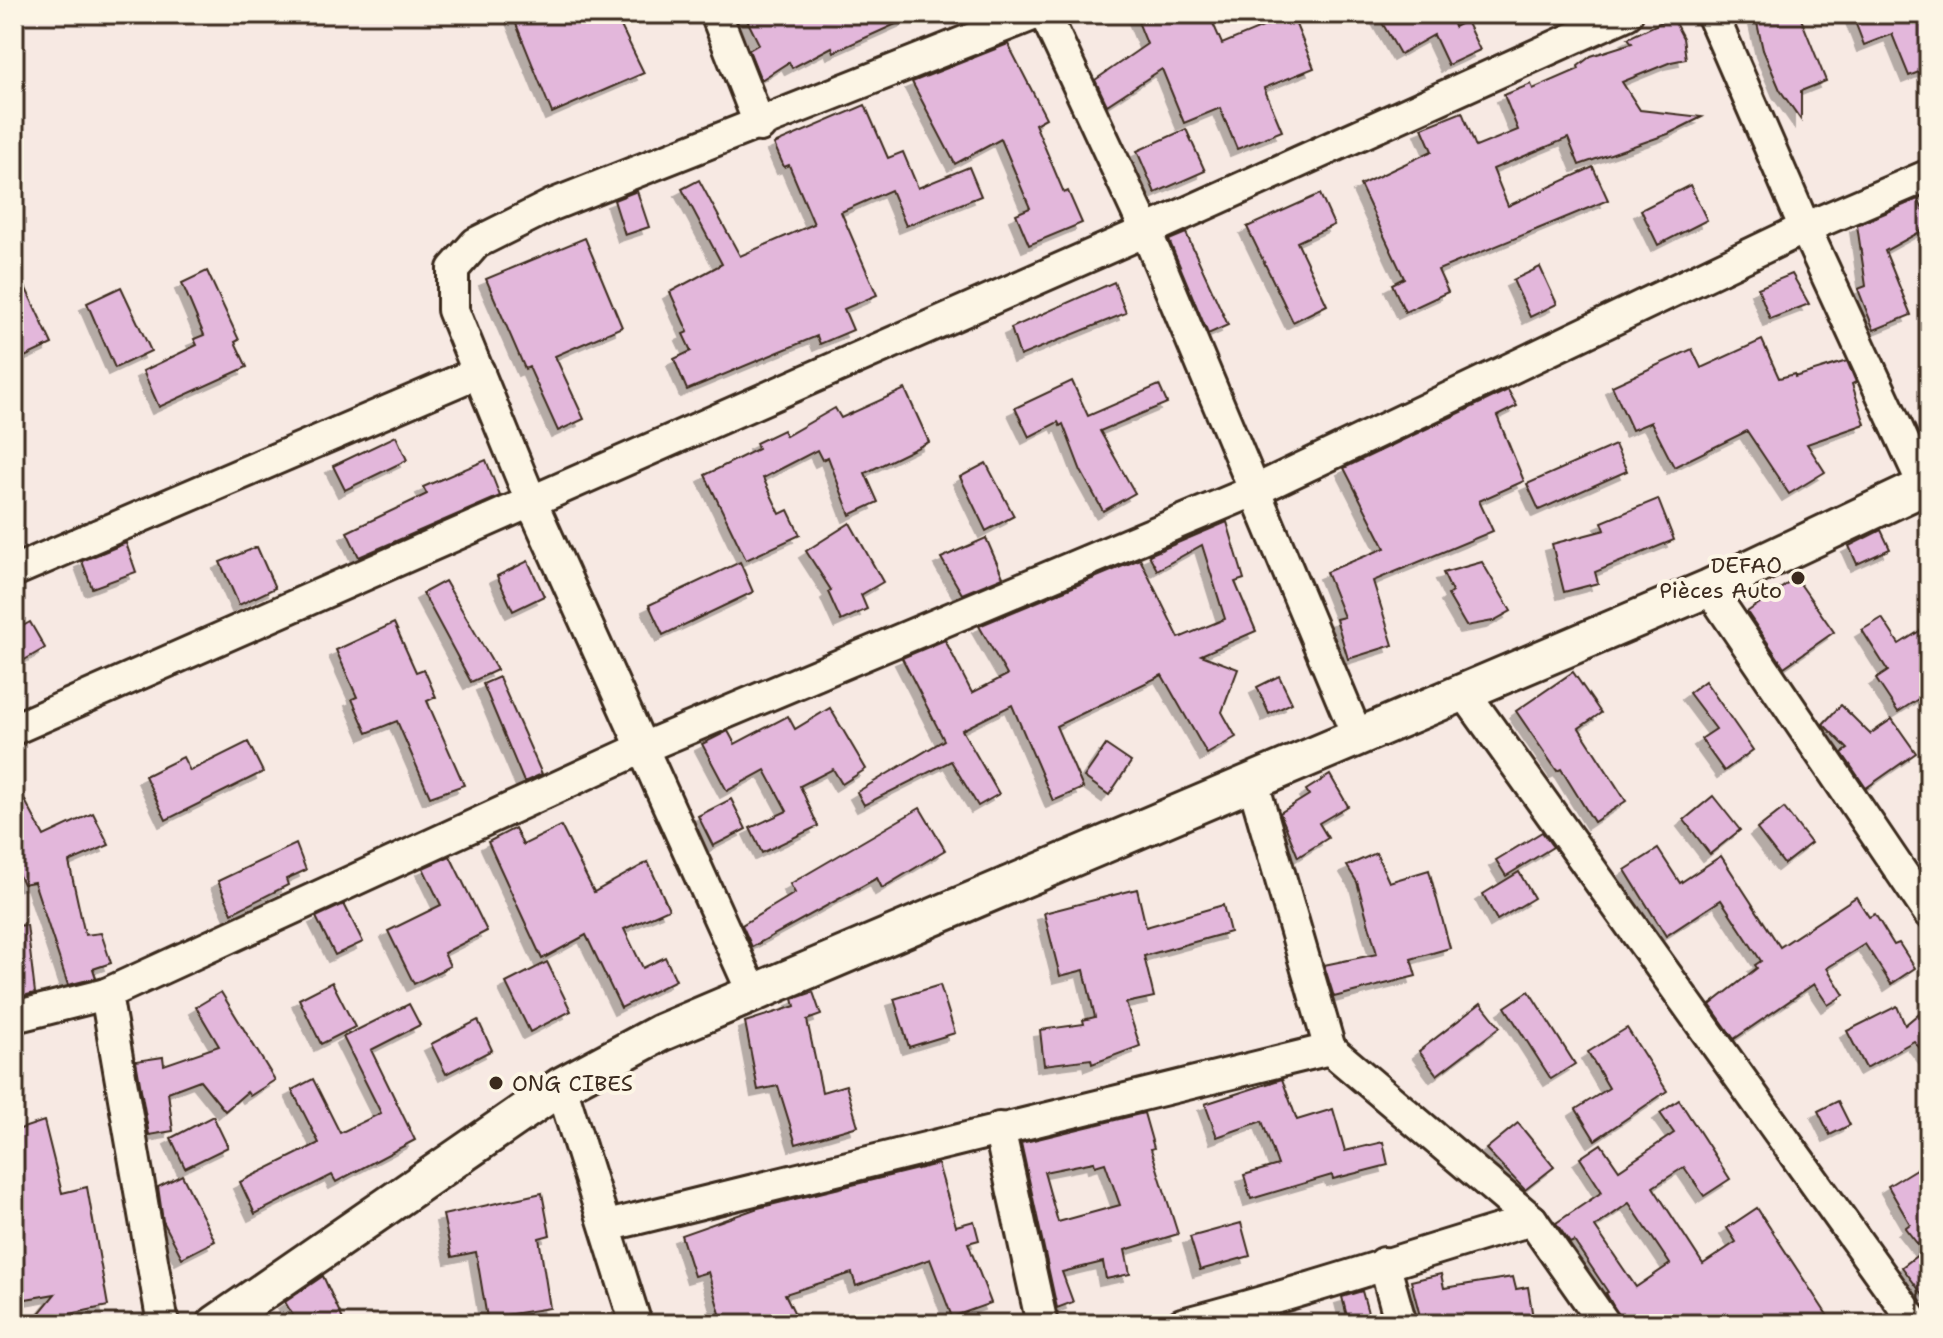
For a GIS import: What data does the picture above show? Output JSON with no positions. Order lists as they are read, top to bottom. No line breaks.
{"places":["DEFAO Pièces Auto","ONG CIBES"]}
